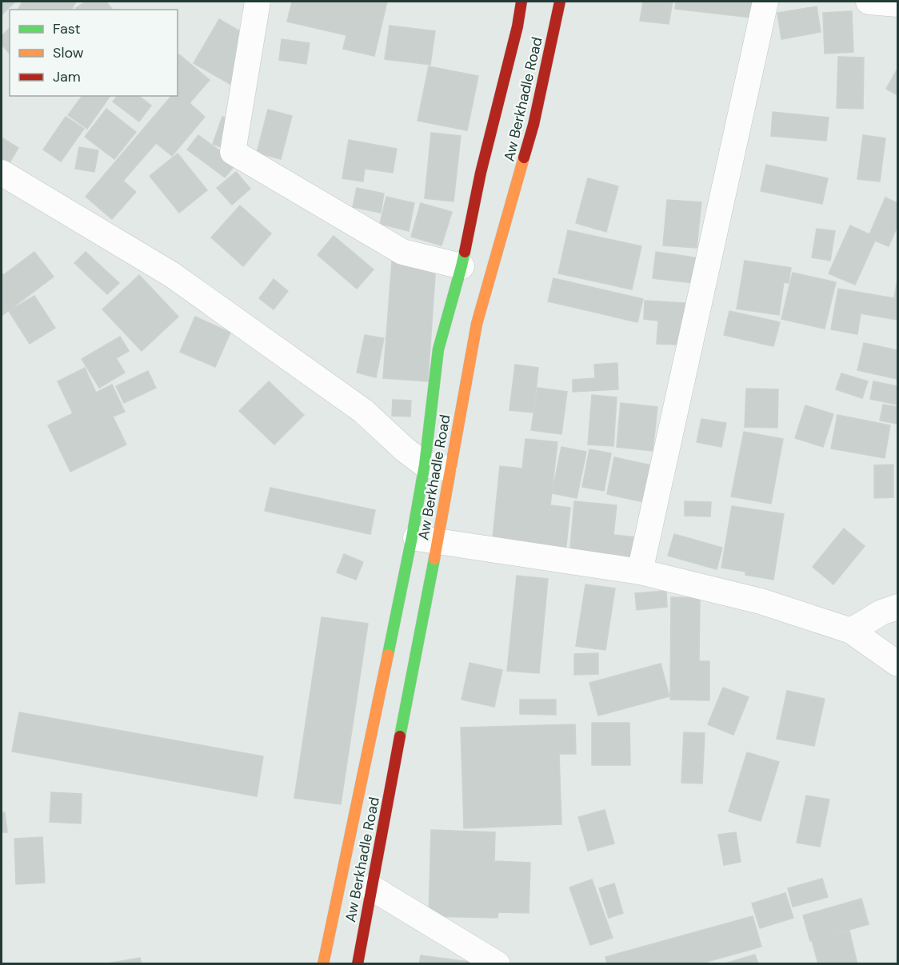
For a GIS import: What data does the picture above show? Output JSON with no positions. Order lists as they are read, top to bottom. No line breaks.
{"streets":{"main road":["Aw Berkhadle Road"]},"legend":["Fast","Slow","Jam"]}
